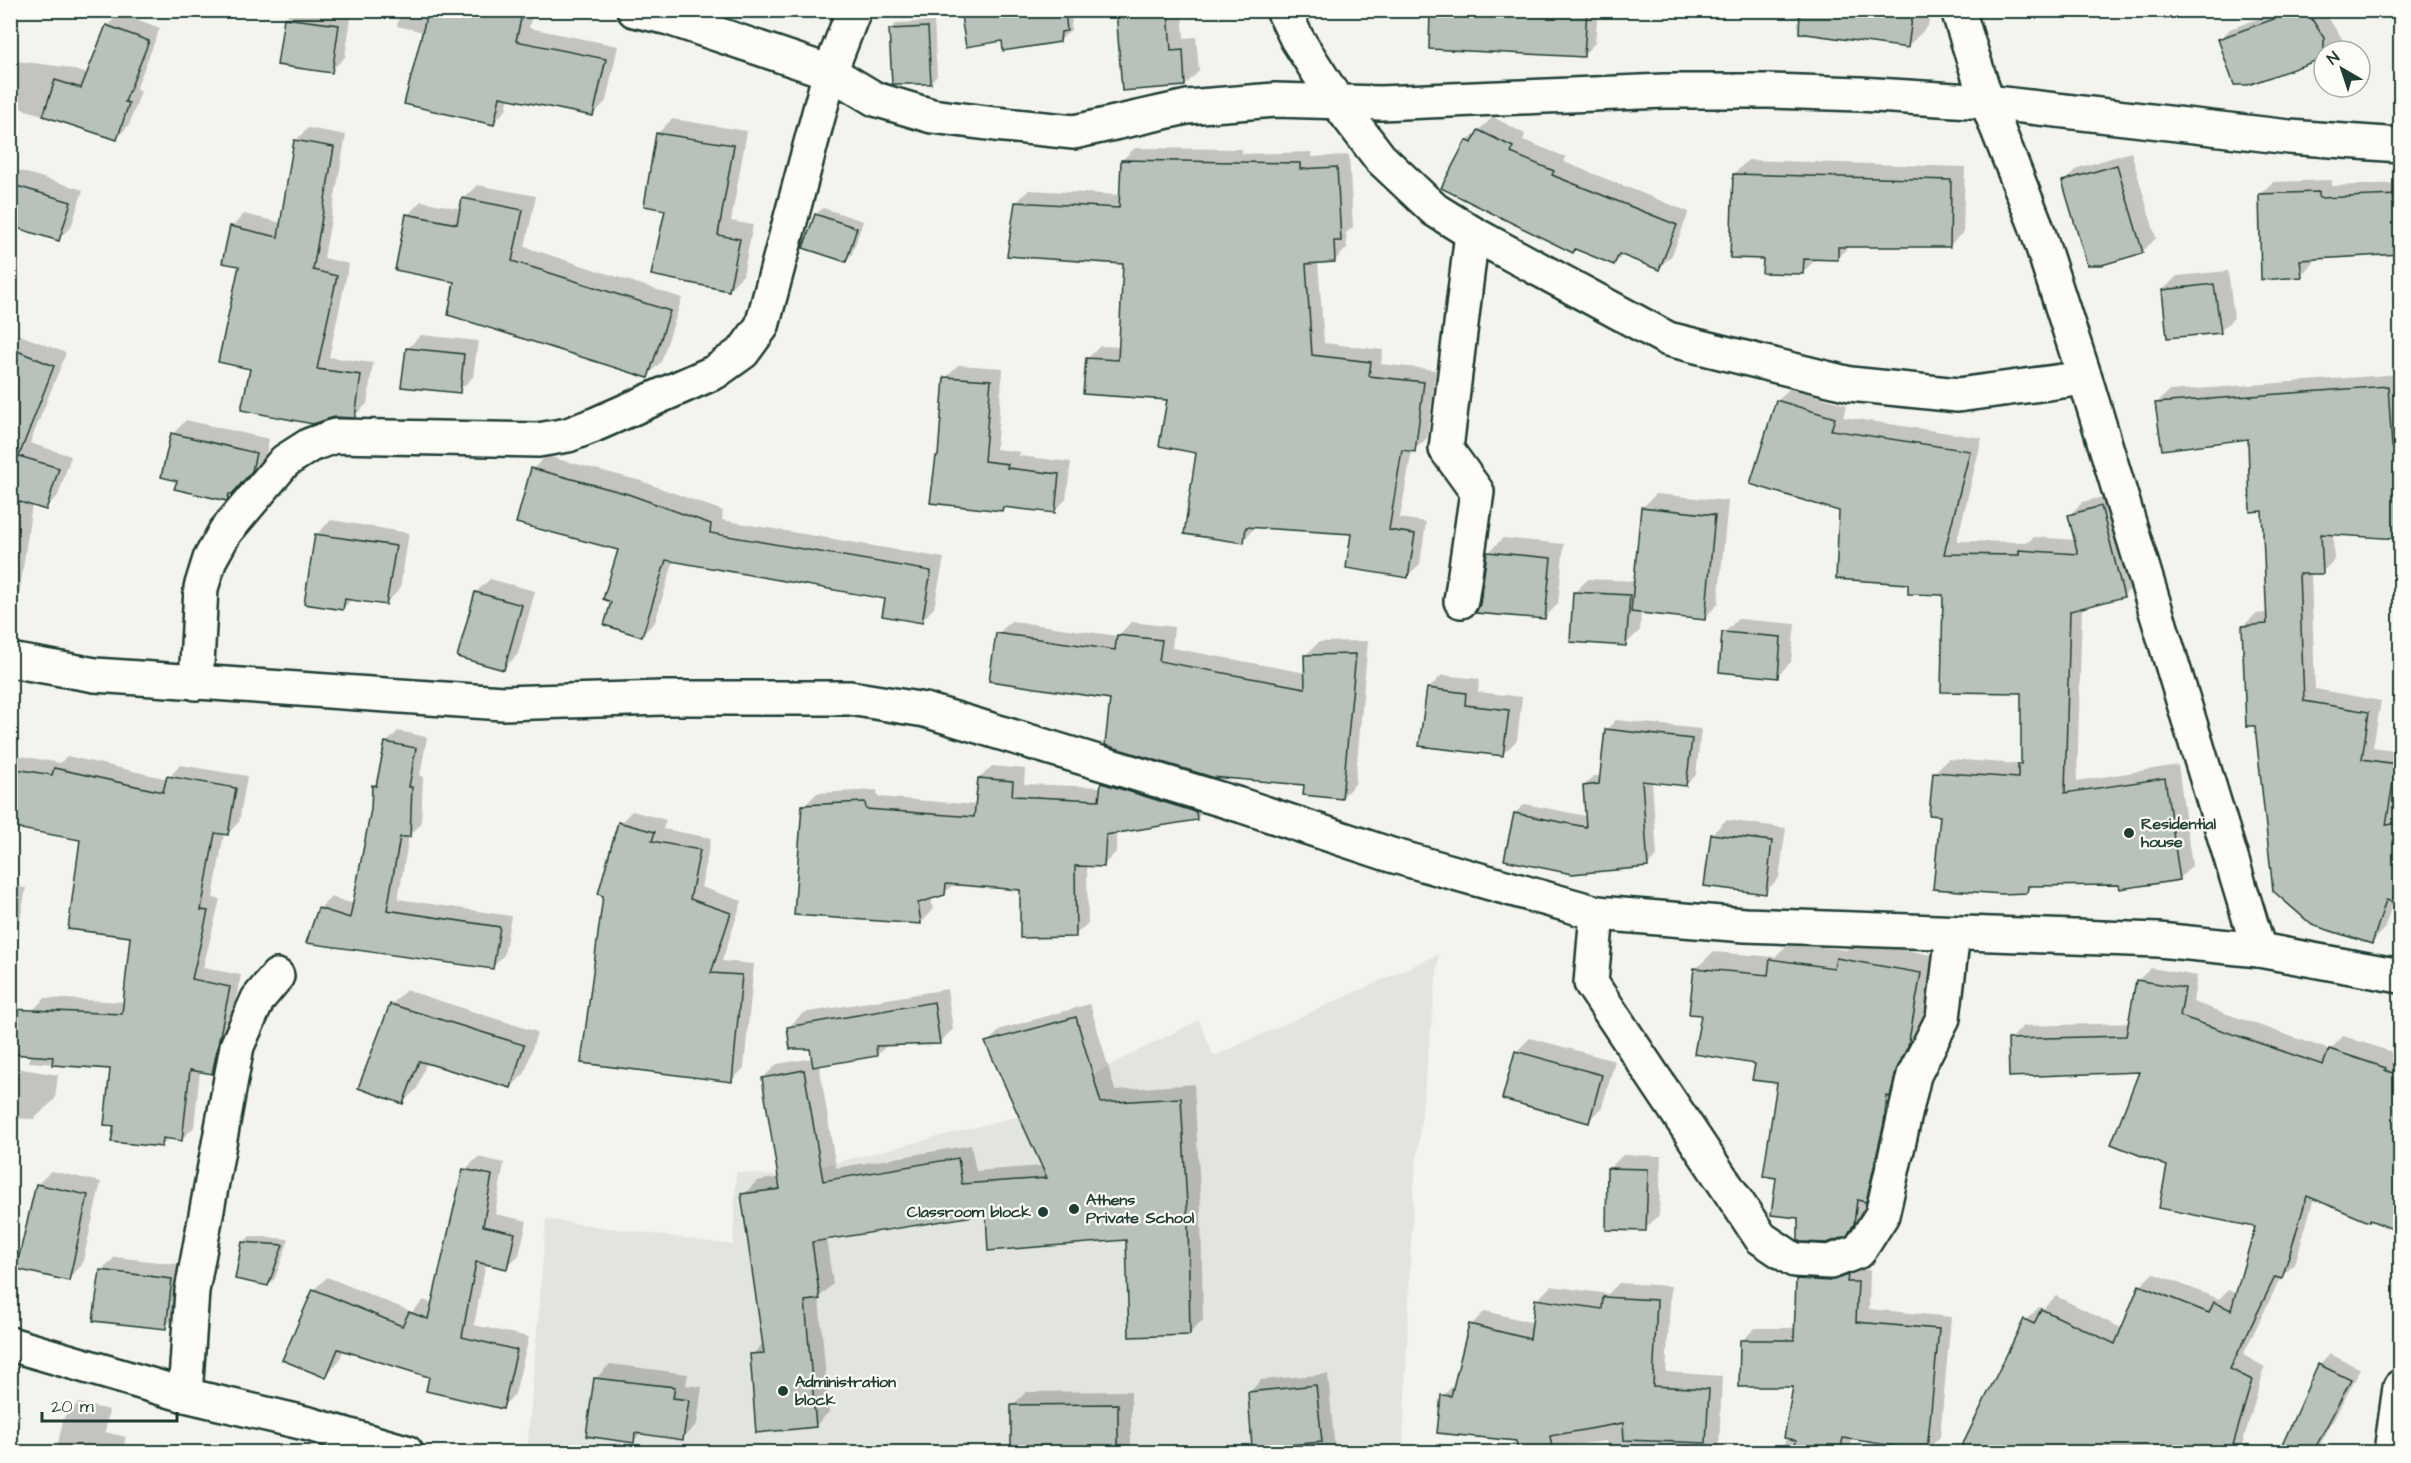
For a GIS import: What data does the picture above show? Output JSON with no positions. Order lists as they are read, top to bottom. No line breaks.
{"places":["Residential house","Athens Private School","Classroom block","Administration block"],"scale_bar":"20 m","north":"top left"}
